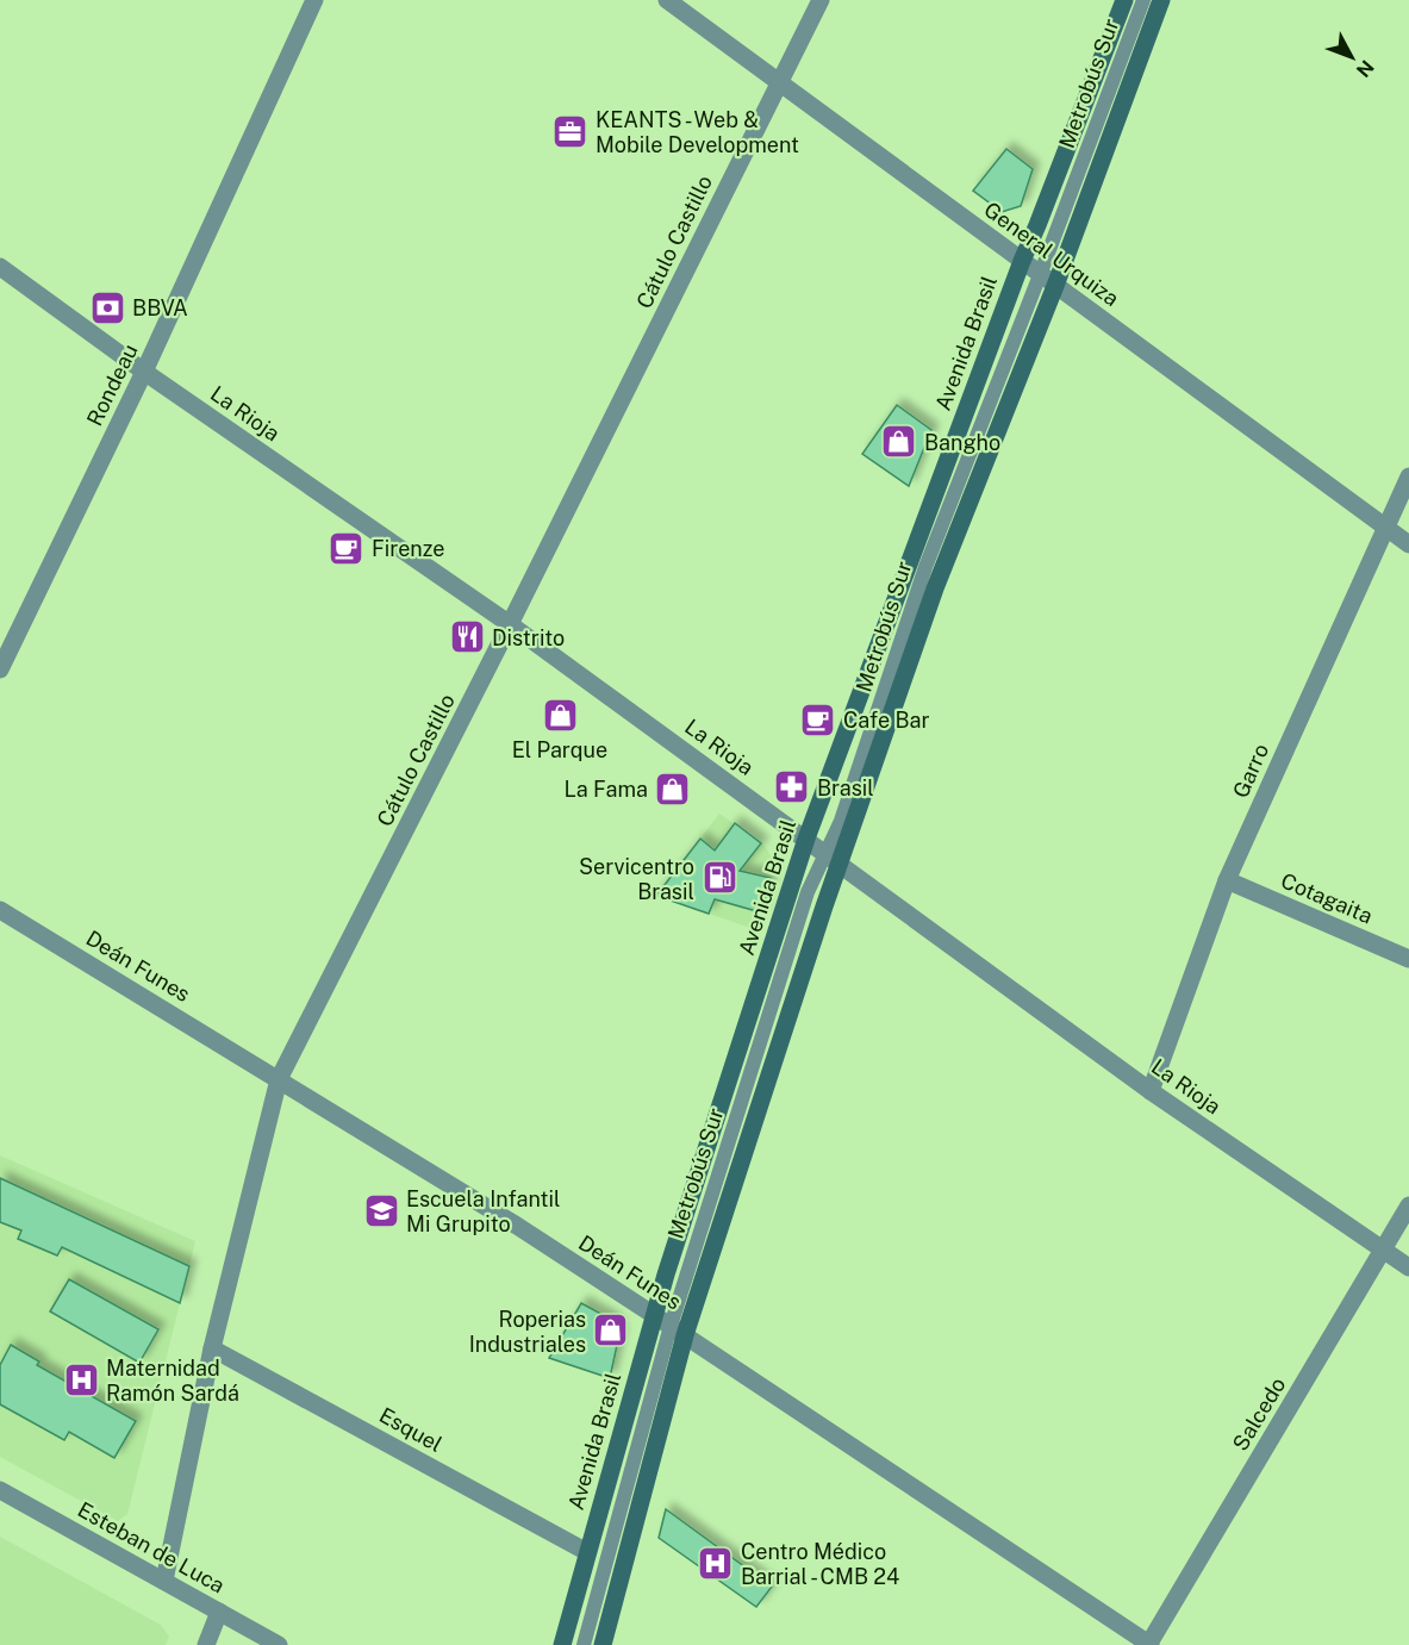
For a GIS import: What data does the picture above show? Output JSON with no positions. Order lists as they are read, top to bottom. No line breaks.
{"streets":{"main road":["Avenida Brasil"],"street":["Cátulo Castillo","General Urquiza","Rondeau","La Rioja","Garro","Cotagaita","Deán Funes","Salcedo","Esquel","Esteban de Luca"],"lane":["Metrobús Sur"]},"crossings":[["Metrobús Sur","General Urquiza"],["Cátulo Castillo","General Urquiza"],["Cátulo Castillo","La Rioja"],["Cátulo Castillo","Deán Funes"],["Cátulo Castillo","Esquel"],["Cátulo Castillo","Esteban de Luca"],["General Urquiza","Avenida Brasil"],["General Urquiza","Garro"],["Avenida Brasil","La Rioja"],["Avenida Brasil","Deán Funes"],["Avenida Brasil","Esquel"],["Rondeau","La Rioja"],["La Rioja","Garro"],["La Rioja","Salcedo"],["Garro","Cotagaita"],["Deán Funes","Salcedo"]],"places":{"office":["KEANTS - Web & Mobile Development"],"bank":["BBVA"],"shop":["Bangho","El Parque","La Fama","Roperias Industriales"],"cafe":["Firenze","Cafe Bar"],"restaurant":["Distrito"],"pharmacy":["Brasil"],"fuel station":["Servicentro Brasil"],"school or university":["Escuela Infantil Mi Grupito"],"hospital":["Maternidad Ramón Sardá","Centro Médico Barrial - CMB 24"]},"north":"bottom right"}
